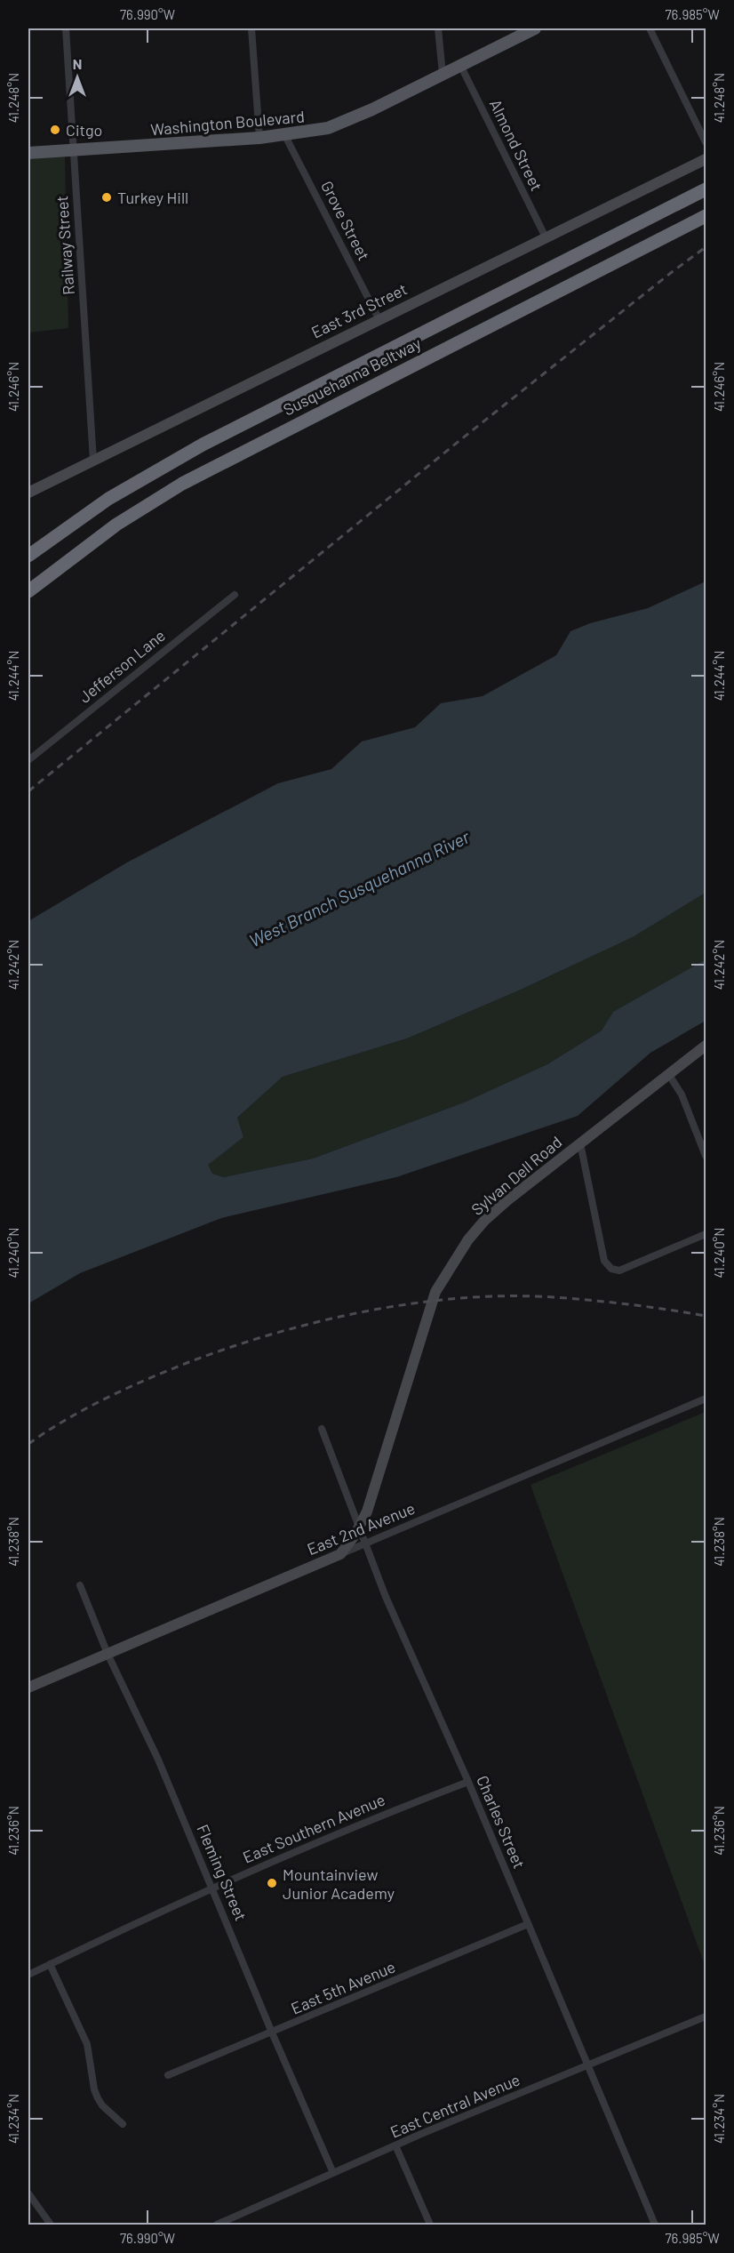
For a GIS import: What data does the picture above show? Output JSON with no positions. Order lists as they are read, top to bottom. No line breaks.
{"streets":{"highway":["Susquehanna Beltway"],"main road":["Washington Boulevard"],"street":["Almond Street","Grove Street","Railway Street","East 3rd Street","Jefferson Lane","Sylvan Dell Road","East 2nd Avenue","Charles Street","East Southern Avenue","Fleming Street","East 5th Avenue","East Central Avenue"]},"crossings":[["Washington Boulevard","Almond Street"],["Washington Boulevard","Grove Street"],["Washington Boulevard","Railway Street"],["Almond Street","East 3rd Street"],["Grove Street","East 3rd Street"],["Railway Street","East 3rd Street"],["Sylvan Dell Road","East 2nd Avenue"],["Sylvan Dell Road","Charles Street"],["East 2nd Avenue","Charles Street"],["East 2nd Avenue","Fleming Street"],["Charles Street","East Southern Avenue"],["Charles Street","East 5th Avenue"],["Charles Street","East Central Avenue"],["East Southern Avenue","Fleming Street"],["Fleming Street","East 5th Avenue"],["Fleming Street","East Central Avenue"]],"water":["West Branch Susquehanna River"],"places":["Citgo","Turkey Hill","Mountainview Junior Academy"],"north":"top","coordinates":["76.990°W","76.985°W","41.248°N","41.246°N","41.244°N","41.242°N","41.240°N","41.238°N","41.236°N","41.234°N"]}
